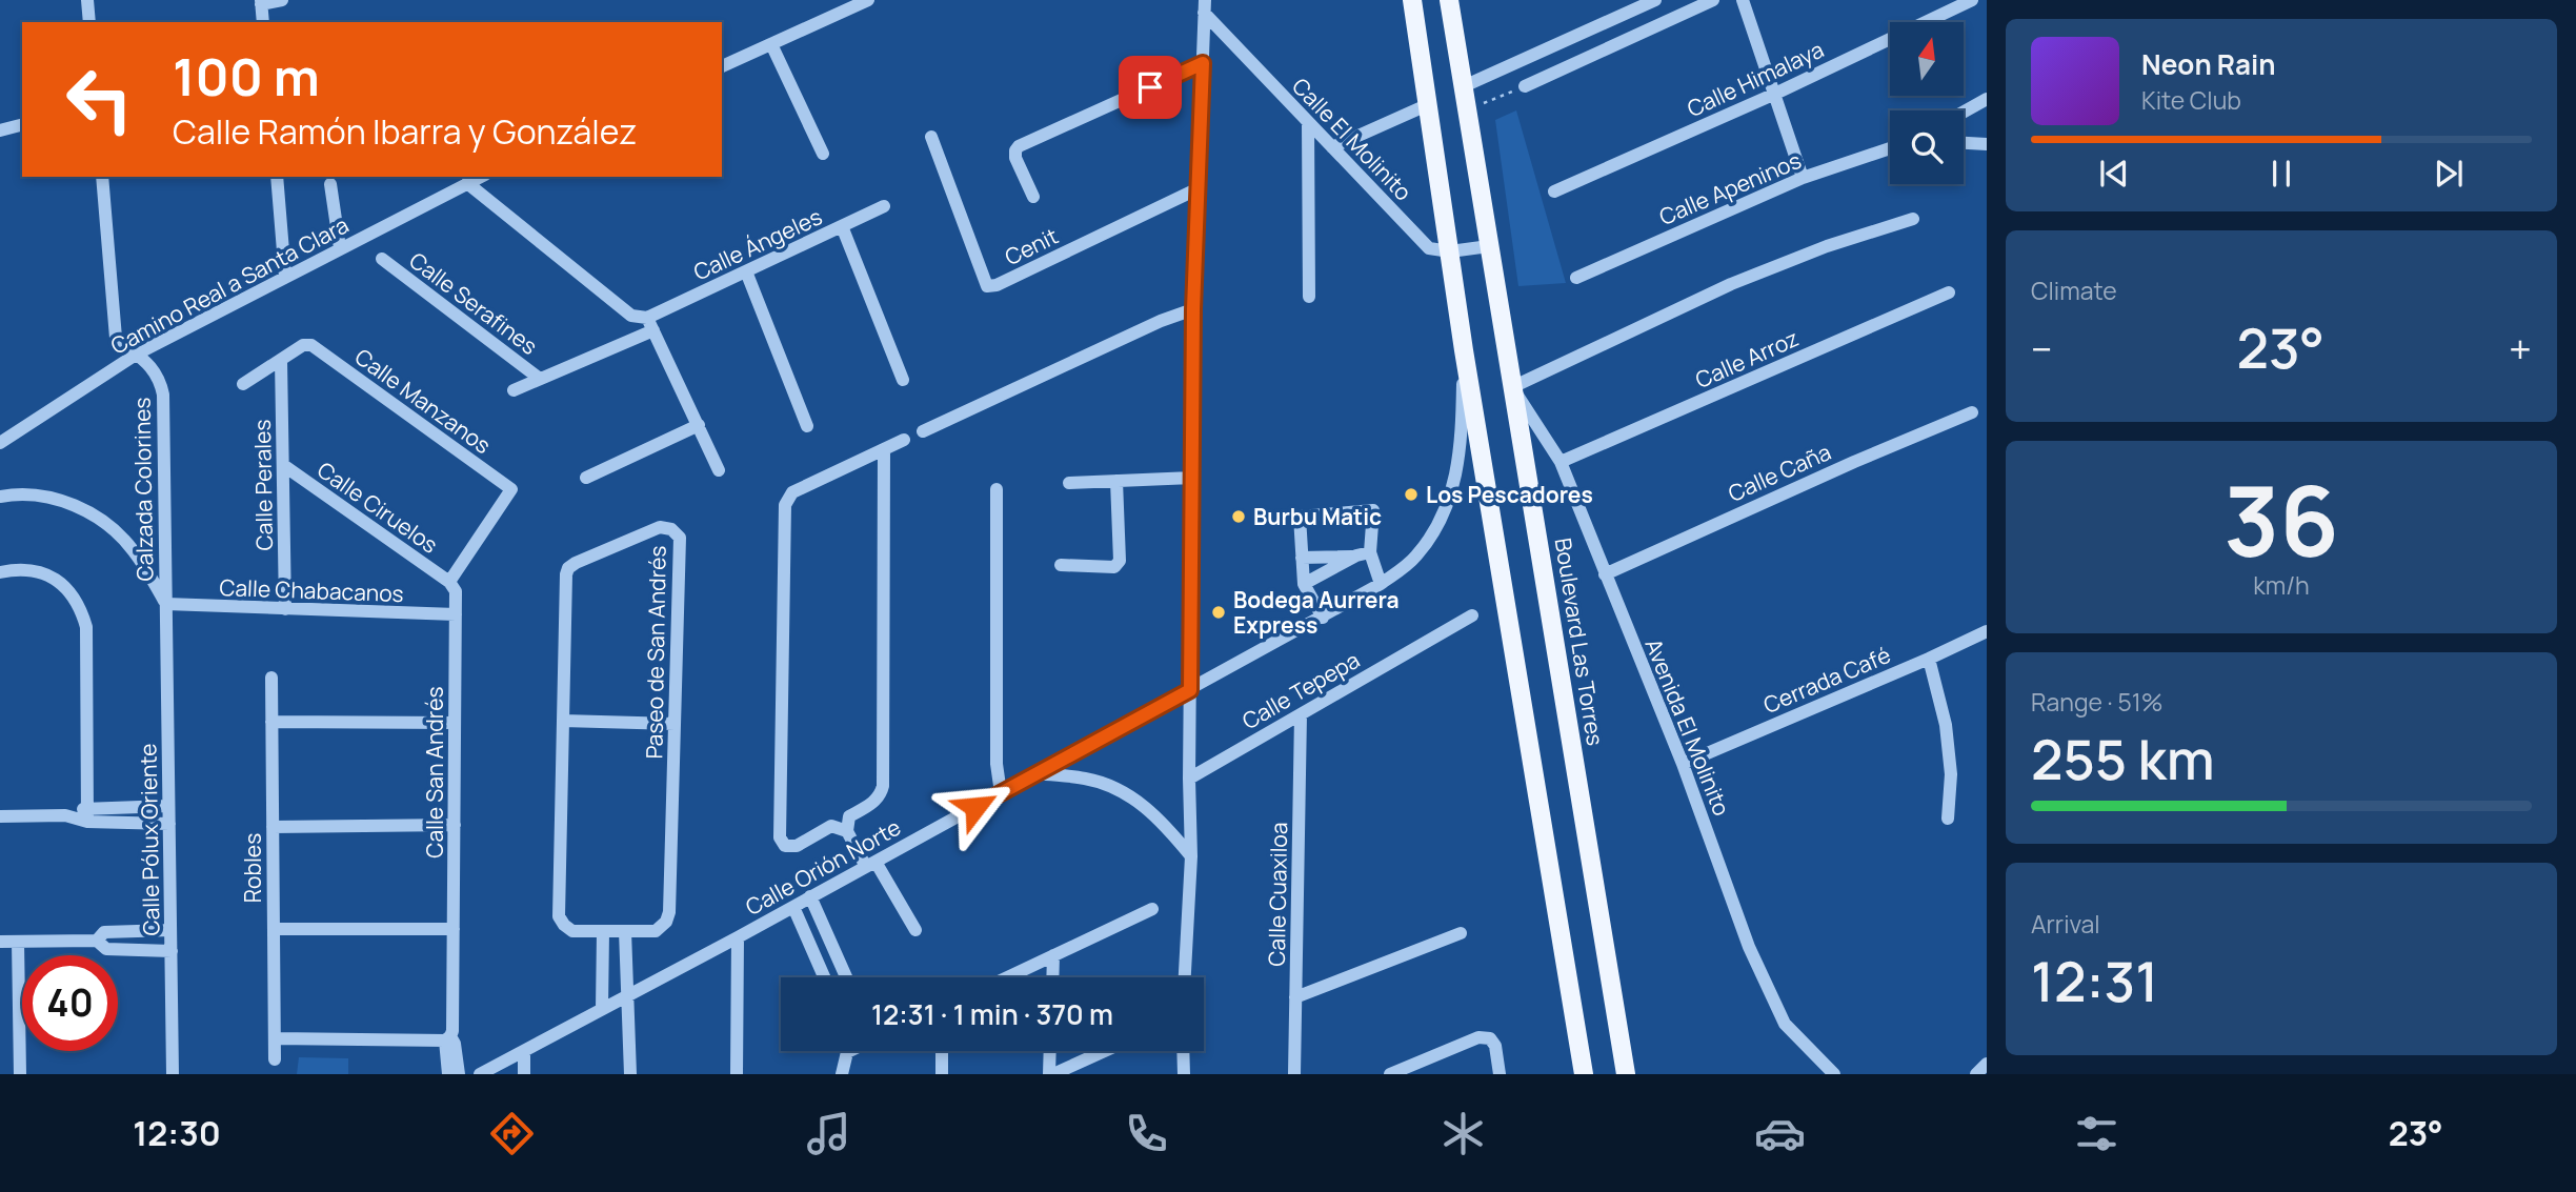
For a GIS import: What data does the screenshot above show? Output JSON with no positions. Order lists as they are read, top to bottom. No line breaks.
{"streets":{"main road":["Boulevard Las Torres"],"street":["Calle Himalaya","Calle El Molinito","Calle Apeninos","Calle Ángeles","Cenit","Camino Real a Santa Clara","Calle Serafines","Calle Arroz","Calle Manzanos","Calle Caña","Calle Perales","Calzada Colorines","Calle Ciruelos","Calle Chabacanos","Paseo de San Andrés","Cerrada Café","Calle Tepepa","Avenida El Molinito","Calle San Andrés","Calle Pólux Oriente","Calle Orión Norte","Robles","Calle Cuaxiloa"]},"crossings":[["Camino Real a Santa Clara","Calzada Colorines"],["Calle Arroz","Avenida El Molinito"],["Calle Manzanos","Calle Perales"],["Calle Manzanos","Calle Ciruelos"],["Calle Manzanos","Calle San Andrés"],["Calle Caña","Avenida El Molinito"],["Calle Perales","Calle Ciruelos"],["Calle Perales","Calle Chabacanos"],["Calzada Colorines","Calle Chabacanos"],["Calzada Colorines","Calle Pólux Oriente"],["Calle Ciruelos","Calle San Andrés"],["Calle Chabacanos","Calle San Andrés"],["Calle Chabacanos","Calle Pólux Oriente"],["Boulevard Las Torres","Avenida El Molinito"],["Cerrada Café","Avenida El Molinito"],["Calle Tepepa","Calle Cuaxiloa"]],"places":["Los Pescadores","Burbu Matic","Bodega Aurrera Express"],"north":"top","page":{"turn":["100 m","Calle Ramón Ibarra y González"],"song":["Neon Rain","Kite Club"],"tile":["Climate",["36","km/h"],["Range · 51%","255 km"],["Arrival","12:31"]],"heat":["−","23°","+"],"limit":"40","trip":"12:31 · 1 min · 370 m","tabs":["12:30","23°"]}}
